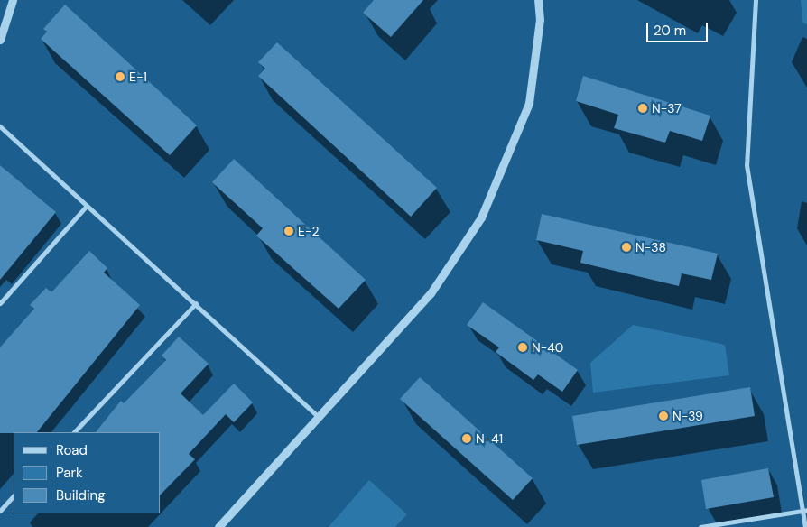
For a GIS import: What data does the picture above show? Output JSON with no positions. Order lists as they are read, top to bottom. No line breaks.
{"places":["E-1","N-37","E-2","N-38","N-40","N-39","N-41"],"legend":["Road","Park","Building"],"scale_bar":"20 m"}
